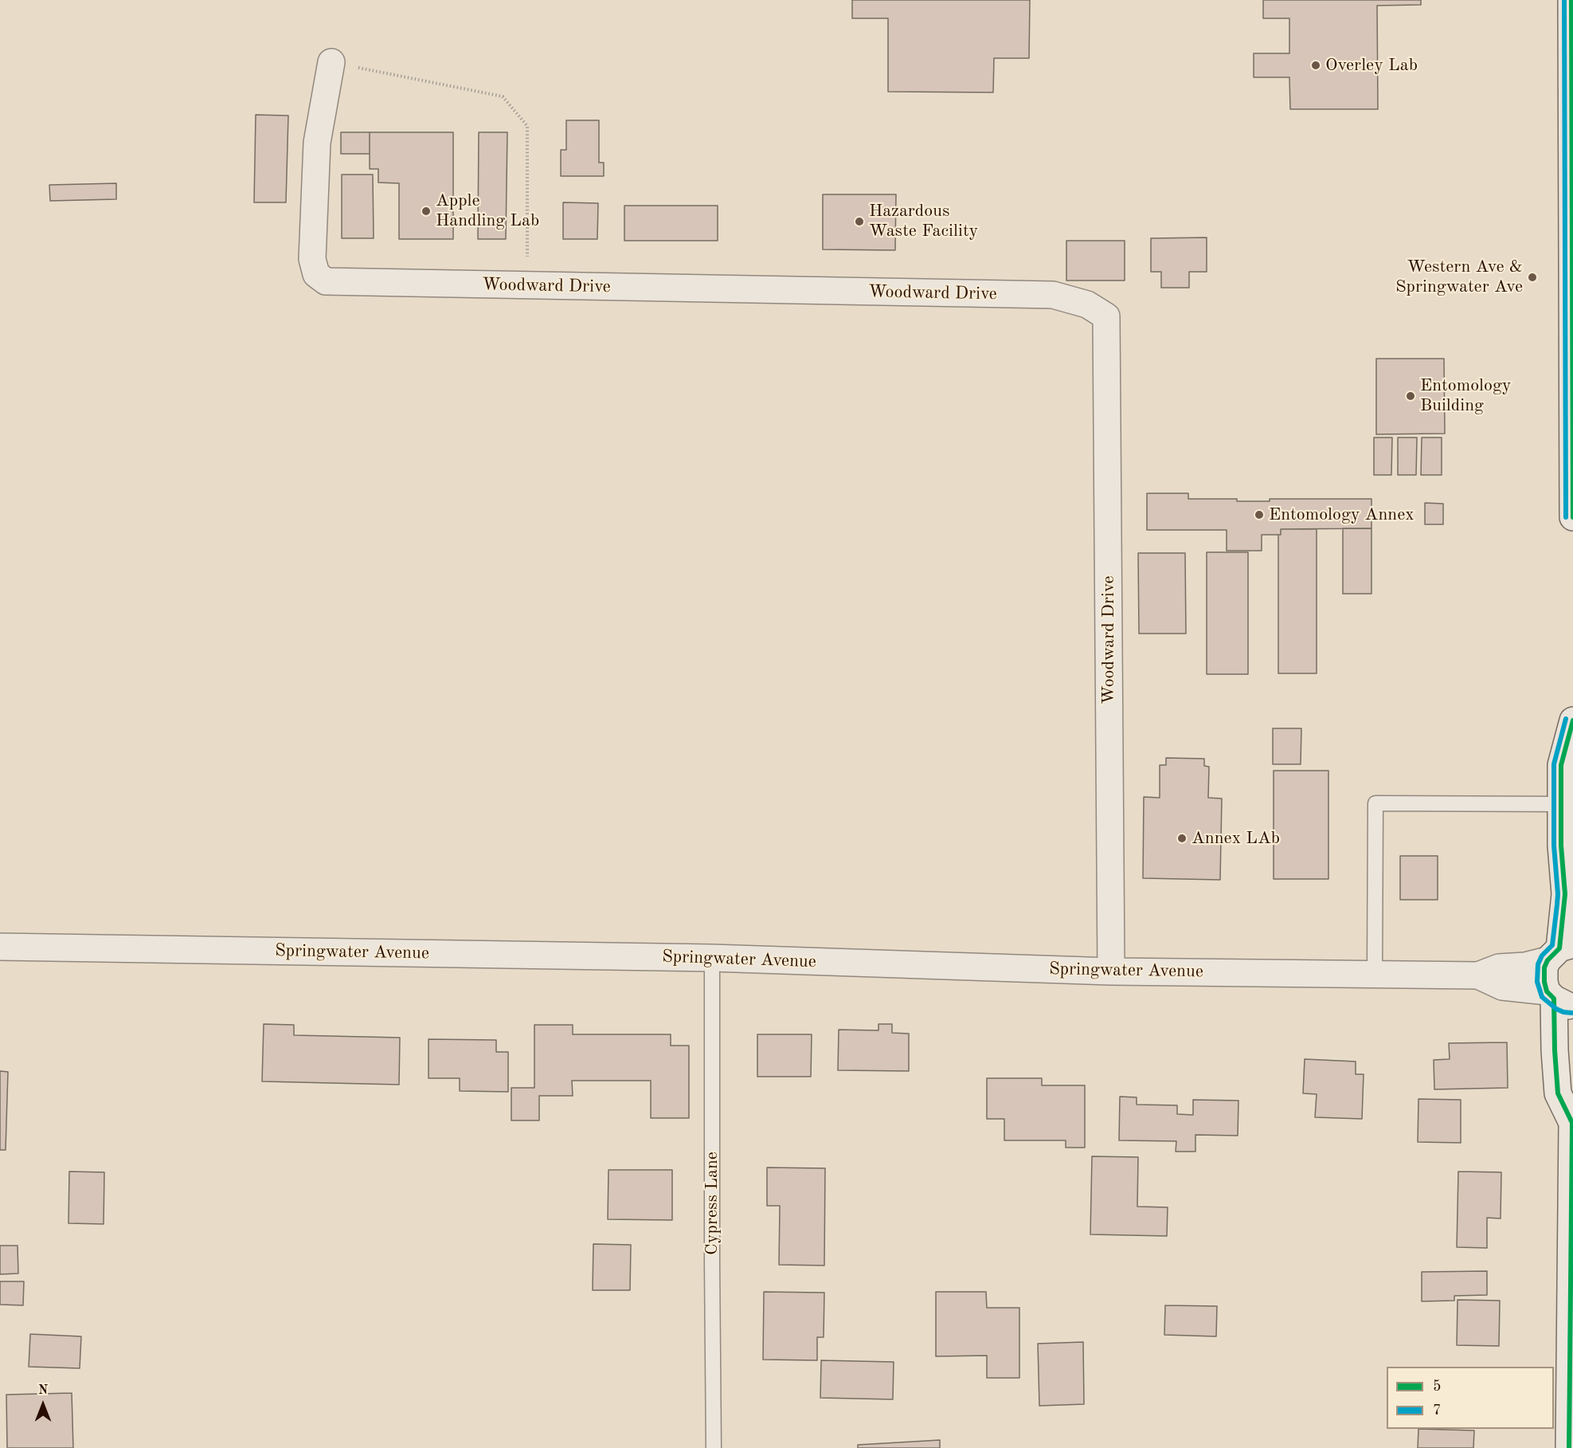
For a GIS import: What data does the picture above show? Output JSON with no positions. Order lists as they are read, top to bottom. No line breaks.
{"streets":{"street":["Woodward Drive","Springwater Avenue"],"lane":["Cypress Lane"]},"crossings":[["Woodward Drive","Springwater Avenue"],["Springwater Avenue","Cypress Lane"]],"places":["Overley Lab","Apple Handling Lab","Hazardous Waste Facility","Western Ave & Springwater Ave","Entomology Building","Entomology Annex","Annex LAb"],"lines":["transit line 5","transit line 7"],"legend":["5","7"],"north":"top"}
